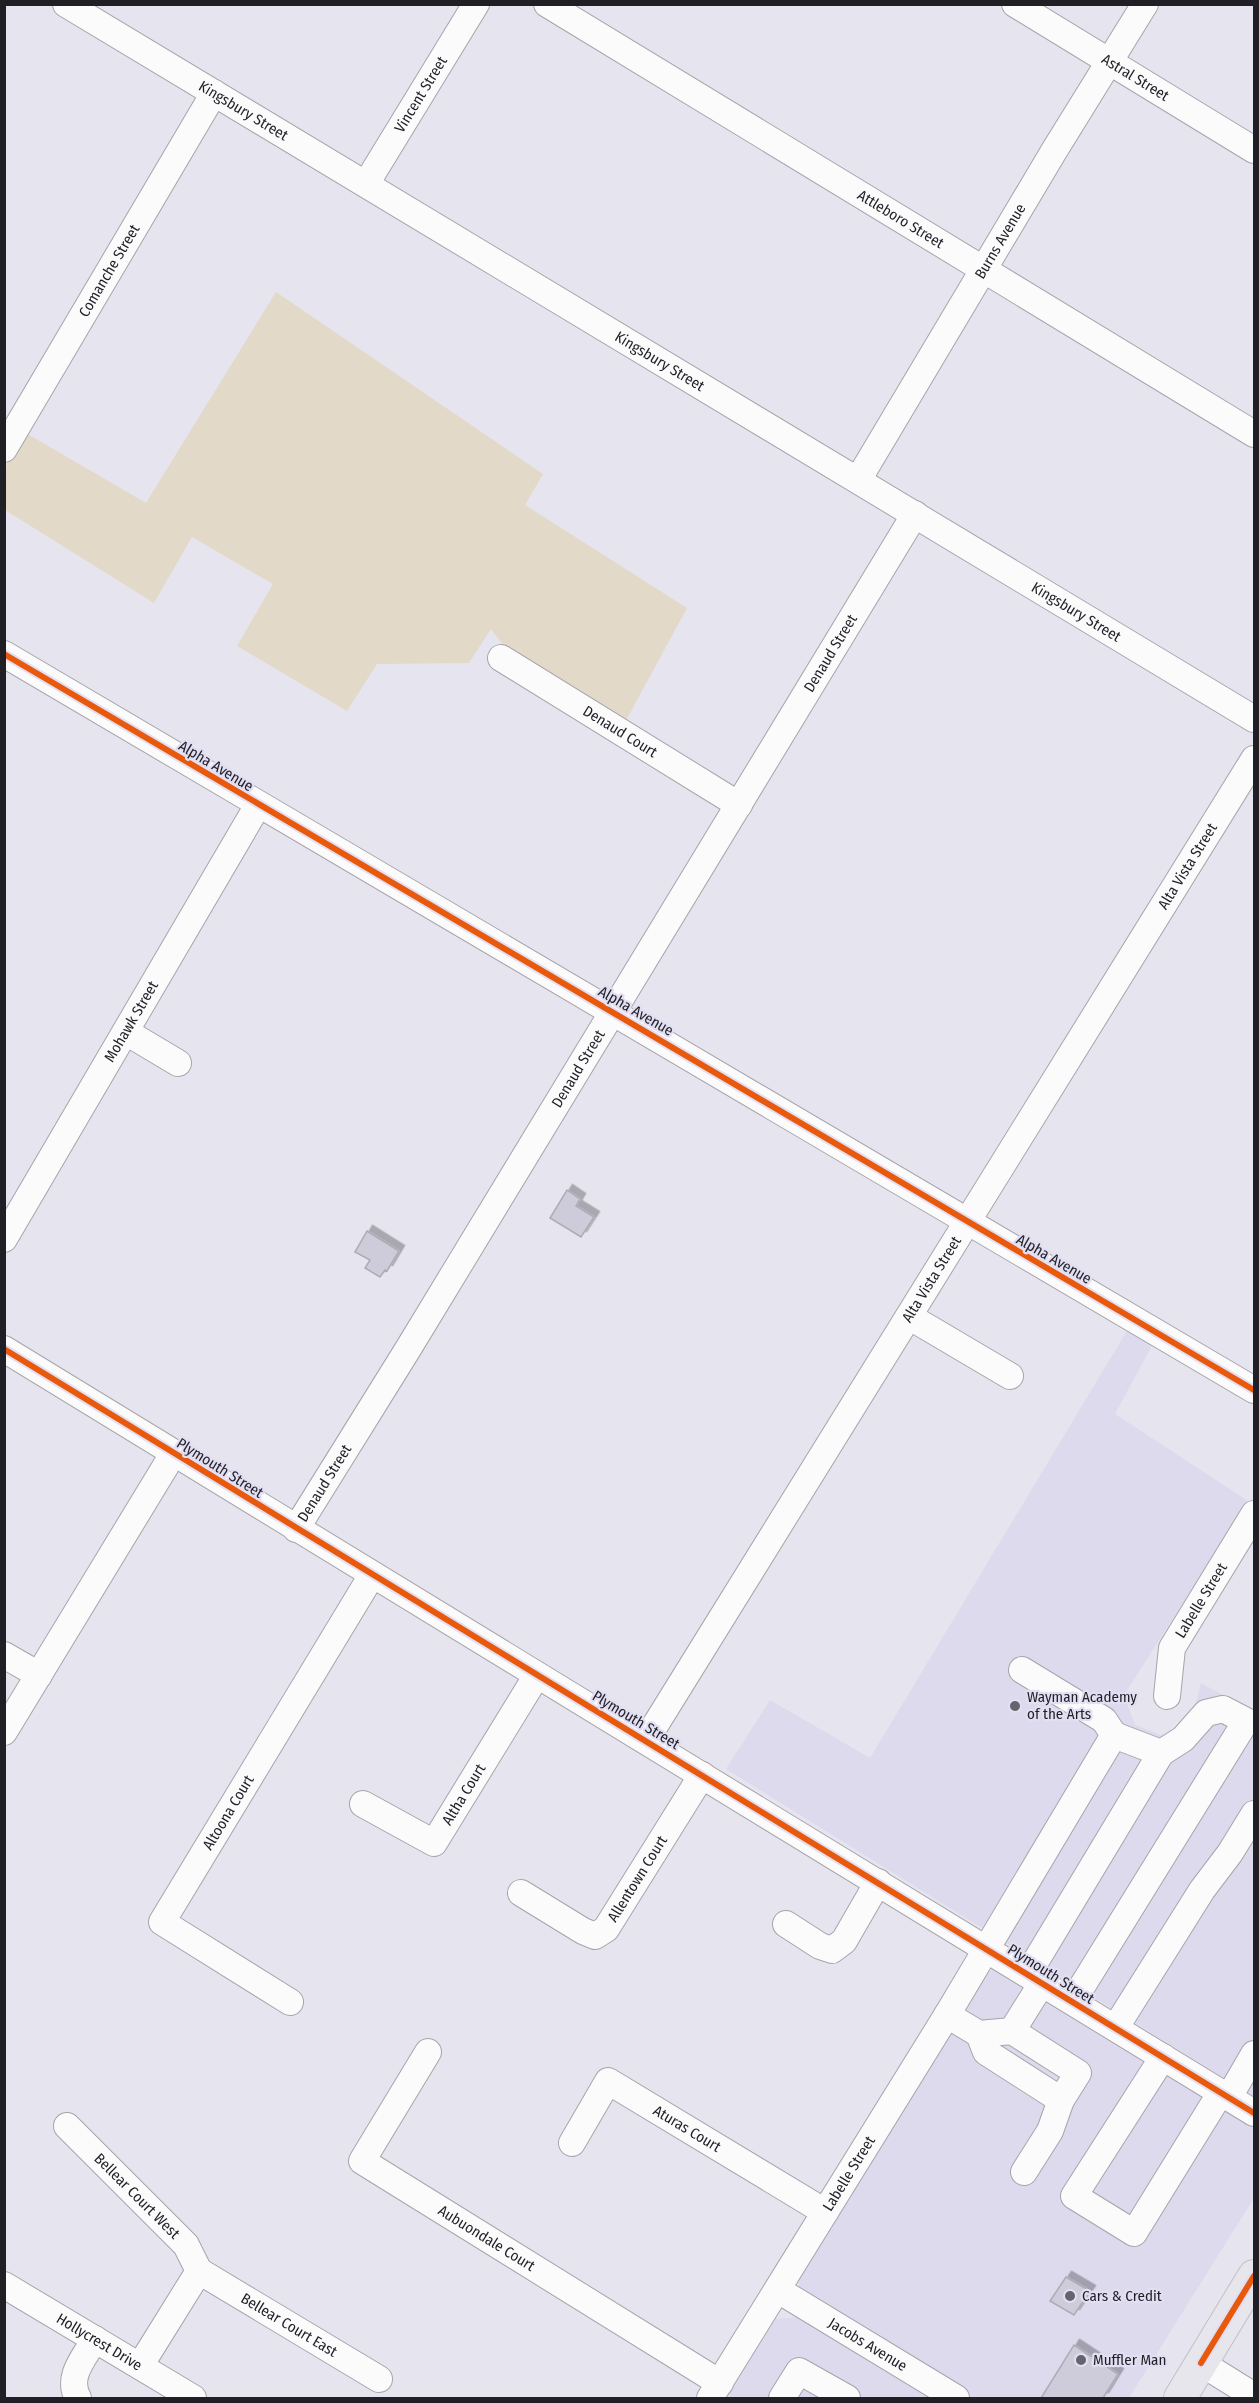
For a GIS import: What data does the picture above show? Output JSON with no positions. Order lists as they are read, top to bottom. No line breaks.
{"streets":{"street":["Astral Street","Vincent Street","Kingsbury Street","Attleboro Street","Burns Avenue","Comanche Street","Denaud Street","Denaud Court","Alpha Avenue","Alta Vista Street","Mohawk Street","Plymouth Street","Labelle Street","Altha Court","Altoona Court","Allentown Court","Aturas Court","Bellear Court West","Aubuondale Court","Bellear Court East","Hollycrest Drive","Jacobs Avenue"]},"crossings":[["Astral Street","Burns Avenue"],["Vincent Street","Kingsbury Street"],["Kingsbury Street","Burns Avenue"],["Kingsbury Street","Comanche Street"],["Kingsbury Street","Denaud Street"],["Attleboro Street","Burns Avenue"],["Denaud Street","Denaud Court"],["Denaud Street","Alpha Avenue"],["Denaud Street","Plymouth Street"],["Alpha Avenue","Alta Vista Street"],["Alpha Avenue","Mohawk Street"],["Alta Vista Street","Plymouth Street"],["Plymouth Street","Labelle Street"],["Plymouth Street","Altha Court"],["Plymouth Street","Altoona Court"],["Plymouth Street","Allentown Court"],["Labelle Street","Aturas Court"],["Labelle Street","Aubuondale Court"],["Labelle Street","Jacobs Avenue"],["Bellear Court West","Bellear Court East"]],"places":["Wayman Academy of the Arts","Cars & Credit","Muffler Man"]}
